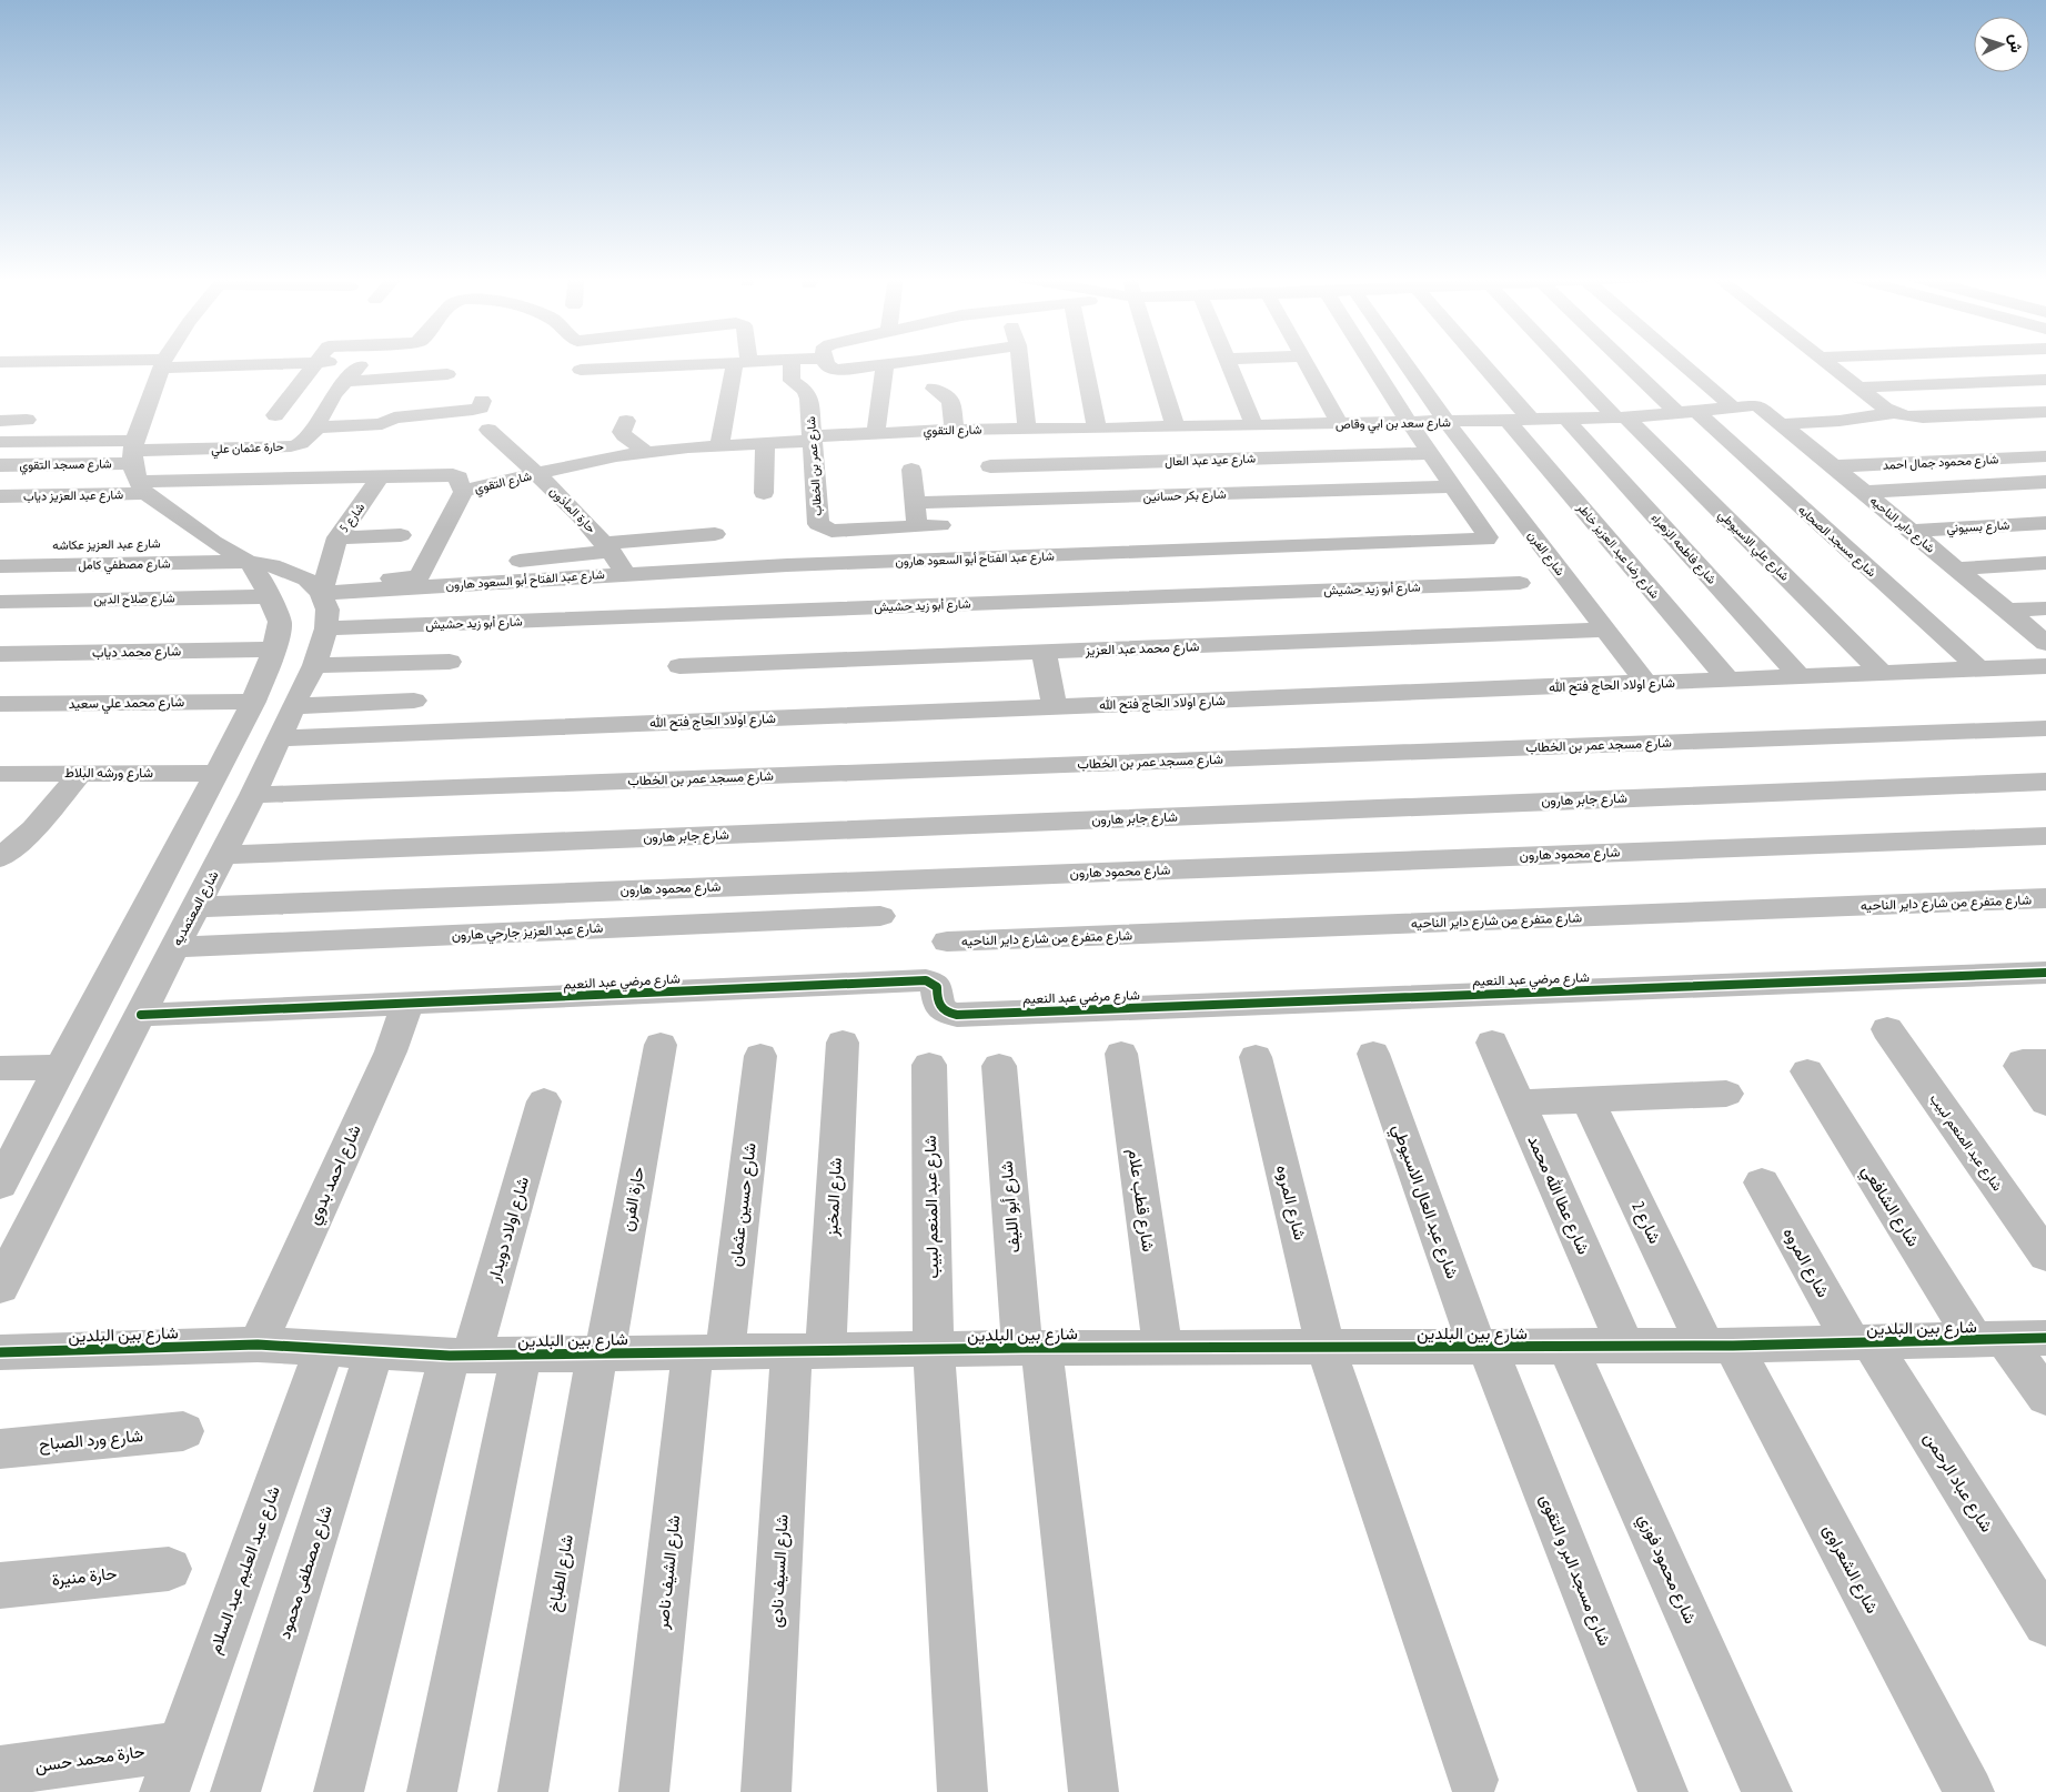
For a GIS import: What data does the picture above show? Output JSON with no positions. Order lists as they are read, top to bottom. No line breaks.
{"streets":{"street":["شارع سعد بن ابي وقاص","شارع التقوي","حارة عثمان علي","شارع عيد عبد العال","شارع محمود جمال احمد","شارع مسجد التقوي","شارع عمر بن الخطاب","شارع عبد العزيز دياب","شارع بكر حسانين","حارة المأذون","شارع 5","شارع داير الناحيه","شارع بسيوني","شارع مسجد الصحابه","شارع عبد العزيز عكاشه","شارع علي الاسيوطي","شارع فاطمه الزهراء","شارع رضا عبد العزيز خاطر","شارع الفرن","شارع عبد الفتاح أبو السعود هارون","شارع مصطفي كامل","شارع أبو زيد حشيش","شارع صلاح الدين","شارع محمد عبد العزيز","شارع محمد دياب","شارع اولاد الحاج فتح الله","شارع محمد علي سعيد","شارع مسجد عمر بن الخطاب","شارع ورشه البلاط","شارع جابر هارون","شارع محمود هارون","شارع متفرع من شارع داير الناحيه","شارع المعتمديه","شارع عبد العزيز جارحي هارون","شارع مرضي عبد النعيم","شارع عبد المنعم لبيب","شارع احمد بدوي","شارع عطا الله محمد","شارع المخبز","حارة الفرن","شارع قطب علام","شارع عبد العال الاسيوطي","شارع المروه","شارع حسين عثمان","شارع الشافعي","شارع أبو الليف","شارع 2","شارع اولاد دويدار","شارع بين البلدين","شارع ورد الصباح","شارع عباد الرحمن","شارع محمود فوزي","شارع الشعراوى","شارع عبد العليم عبد السلام","شارع مسجد البر و التقوى","شارع السيف نادى","شارع مصطفى محمود","شارع الشيف ناصر","شارع الطباخ","حارة منيرة","حارة محمد حسن"]},"crossings":[["شارع سعد بن ابي وقاص","شارع التقوي"],["شارع سعد بن ابي وقاص","شارع داير الناحيه"],["شارع سعد بن ابي وقاص","شارع مسجد الصحابه"],["شارع سعد بن ابي وقاص","شارع علي الاسيوطي"],["شارع سعد بن ابي وقاص","شارع فاطمه الزهراء"],["شارع سعد بن ابي وقاص","شارع رضا عبد العزيز خاطر"],["شارع سعد بن ابي وقاص","شارع الفرن"],["شارع سعد بن ابي وقاص","شارع عبد الفتاح أبو السعود هارون"],["شارع التقوي","حارة عثمان علي"],["شارع التقوي","شارع مسجد التقوي"],["شارع التقوي","شارع عمر بن الخطاب"],["شارع التقوي","شارع عبد العزيز دياب"],["شارع التقوي","حارة المأذون"],["شارع التقوي","شارع 5"],["حارة عثمان علي","شارع مسجد التقوي"],["حارة عثمان علي","شارع عبد العزيز دياب"],["شارع عيد عبد العال","شارع عبد الفتاح أبو السعود هارون"],["شارع محمود جمال احمد","شارع داير الناحيه"],["شارع مسجد التقوي","شارع عبد العزيز دياب"],["شارع بكر حسانين","شارع عبد الفتاح أبو السعود هارون"],["حارة المأذون","شارع عبد الفتاح أبو السعود هارون"],["شارع 5","شارع عبد الفتاح أبو السعود هارون"],["شارع 5","شارع المعتمديه"],["شارع داير الناحيه","شارع بسيوني"],["شارع مسجد الصحابه","شارع اولاد الحاج فتح الله"],["شارع علي الاسيوطي","شارع اولاد الحاج فتح الله"],["شارع فاطمه الزهراء","شارع اولاد الحاج فتح الله"],["شارع رضا عبد العزيز خاطر","شارع اولاد الحاج فتح الله"],["شارع الفرن","شارع محمد عبد العزيز"],["شارع الفرن","شارع اولاد الحاج فتح الله"],["شارع عبد الفتاح أبو السعود هارون","شارع المعتمديه"],["شارع أبو زيد حشيش","شارع المعتمديه"],["شارع اولاد الحاج فتح الله","شارع المعتمديه"],["شارع مسجد عمر بن الخطاب","شارع المعتمديه"],["شارع جابر هارون","شارع المعتمديه"],["شارع محمود هارون","شارع المعتمديه"],["شارع المعتمديه","شارع عبد العزيز جارحي هارون"],["شارع المعتمديه","شارع مرضي عبد النعيم"],["شارع مرضي عبد النعيم","شارع احمد بدوي"],["شارع عبد المنعم لبيب","شارع بين البلدين"],["شارع احمد بدوي","شارع بين البلدين"],["شارع عطا الله محمد","شارع بين البلدين"],["شارع المخبز","شارع بين البلدين"],["شارع المخبز","شارع السيف نادى"],["حارة الفرن","شارع بين البلدين"],["حارة الفرن","شارع الطباخ"],["شارع قطب علام","شارع بين البلدين"],["شارع عبد العال الاسيوطي","شارع بين البلدين"],["شارع عبد العال الاسيوطي","شارع مسجد البر و التقوى"],["شارع المروه","شارع بين البلدين"],["شارع المروه","شارع عباد الرحمن"],["شارع حسين عثمان","شارع بين البلدين"],["شارع حسين عثمان","شارع الشيف ناصر"],["شارع الشافعي","شارع بين البلدين"],["شارع أبو الليف","شارع بين البلدين"],["شارع 2","شارع بين البلدين"],["شارع 2","شارع الشعراوى"],["شارع اولاد دويدار","شارع بين البلدين"],["شارع بين البلدين","شارع عباد الرحمن"],["شارع بين البلدين","شارع محمود فوزي"],["شارع بين البلدين","شارع الشعراوى"],["شارع بين البلدين","شارع عبد العليم عبد السلام"],["شارع بين البلدين","شارع مسجد البر و التقوى"],["شارع بين البلدين","شارع السيف نادى"],["شارع بين البلدين","شارع مصطفى محمود"],["شارع بين البلدين","شارع الشيف ناصر"],["شارع بين البلدين","شارع الطباخ"],["شارع عبد العليم عبد السلام","حارة محمد حسن"]],"north":"right"}
